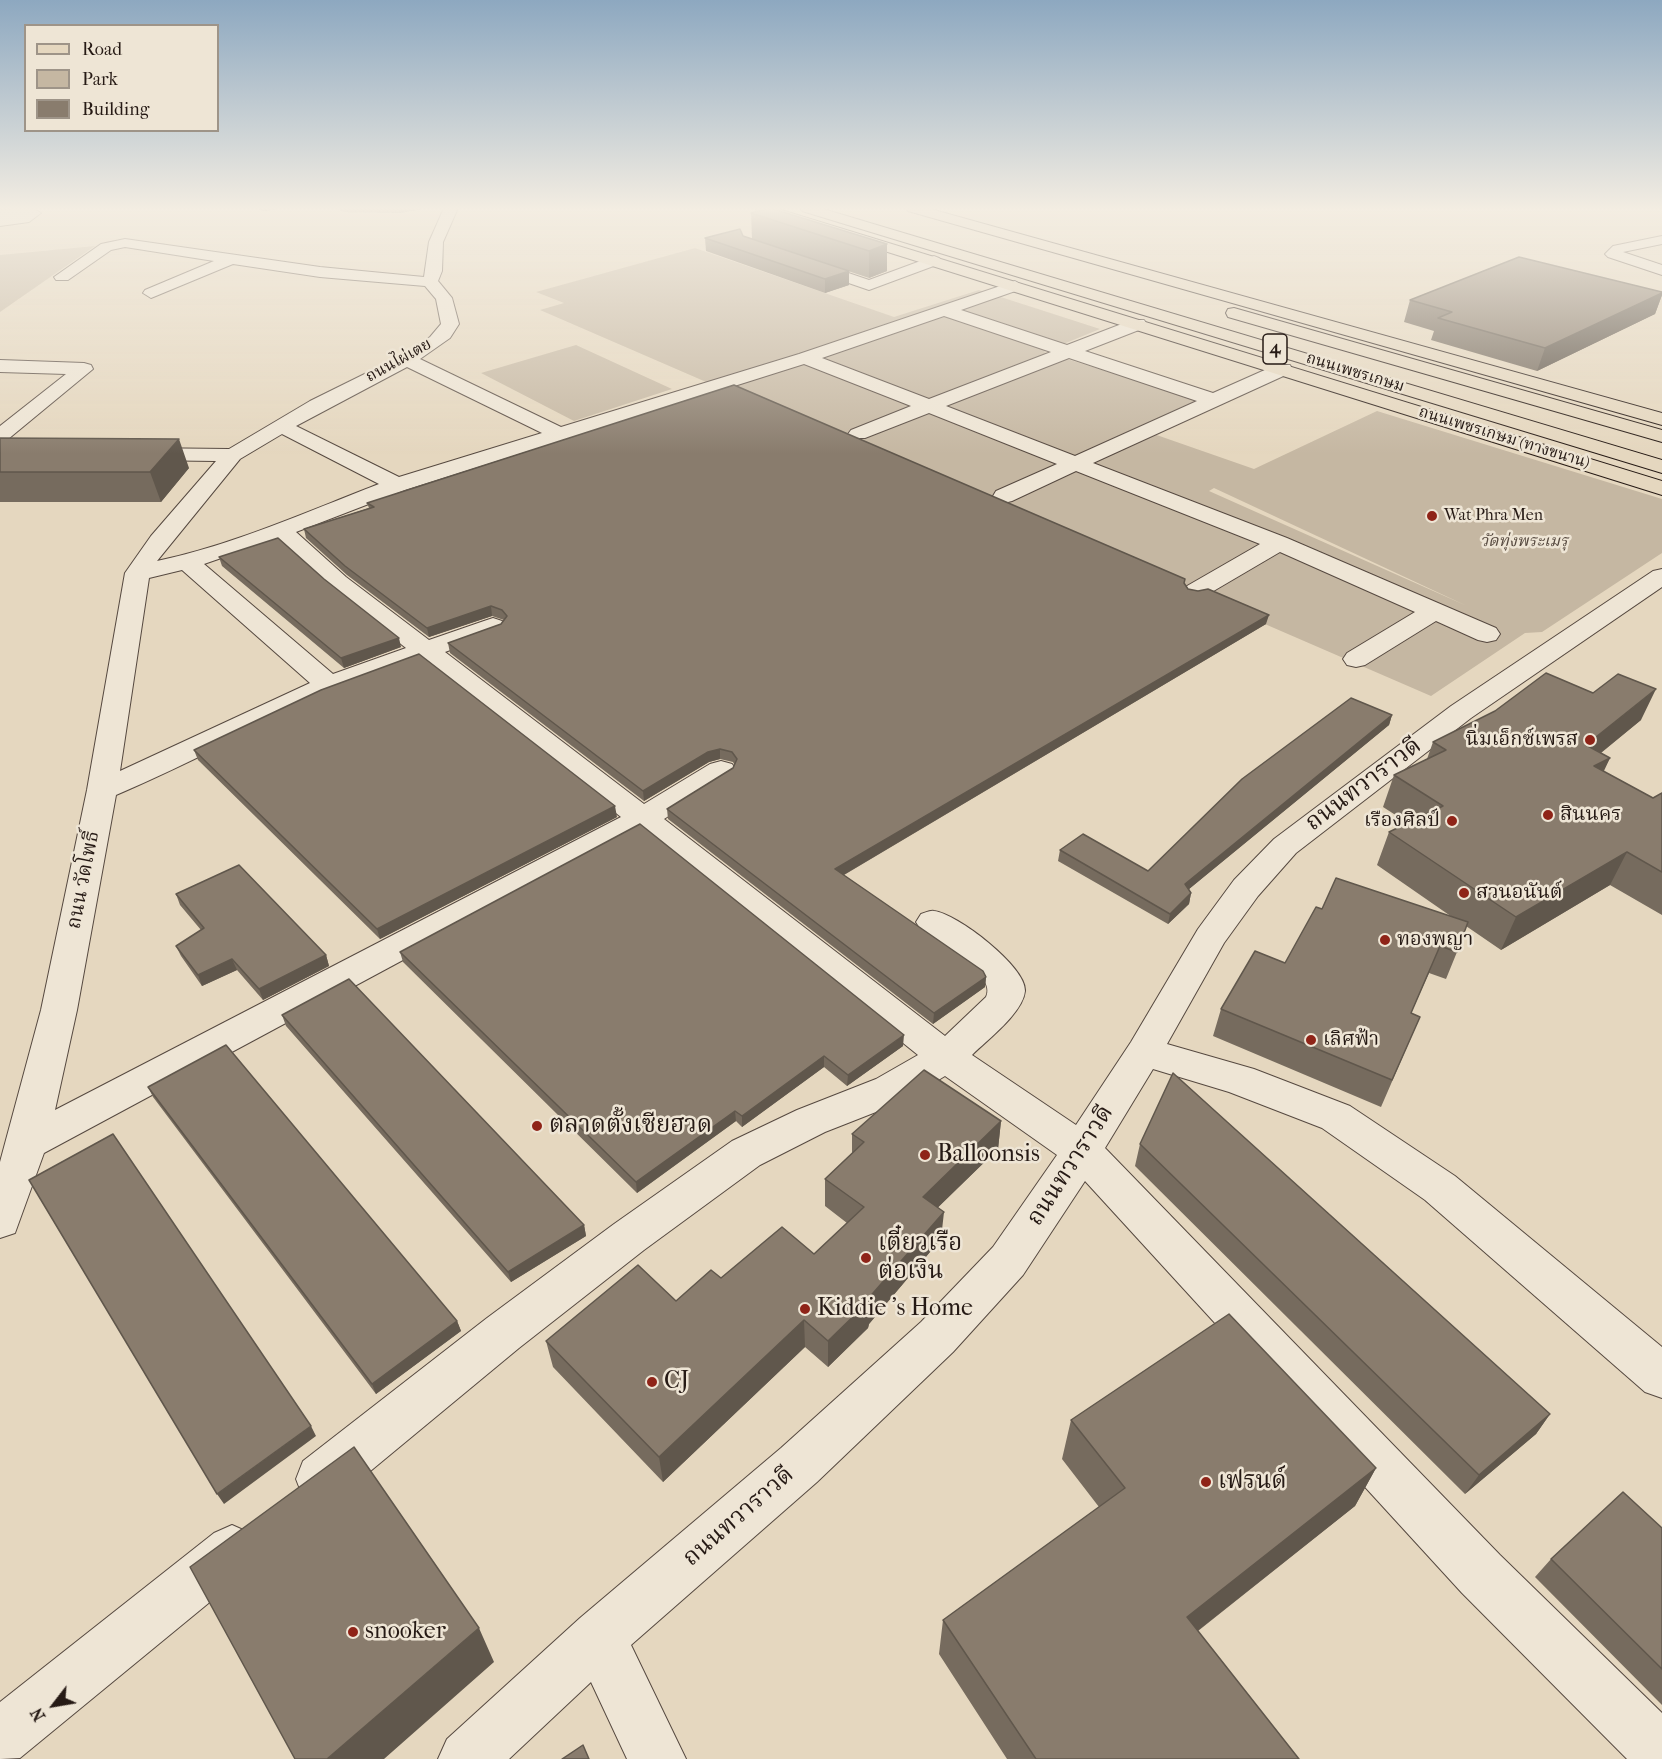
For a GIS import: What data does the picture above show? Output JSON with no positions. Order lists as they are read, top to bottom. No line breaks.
{"streets":{"main road":["4","ถนนเพชรเกษม","ถนนเพชรเกษม (ทางขนาน)"],"street":["ถนนไผ่เตย","ถนนทวาราวดี","ถนน วัดโพธิ์"]},"crossings":[["ถนนไผ่เตย","ถนน วัดโพธิ์"]],"parks":["วัดทุ่งพระเมรุ"],"places":["Wat Phra Men","นิ่มเอ็กซ์เพรส","สินนคร","เรืองศิลป์","สวนอนันต์","ทองพญา","เลิศฟ้า","ตลาดตั้งเซียฮวด","Balloonsis","เตี๋ยวเรือ ต่อเงิน","Kiddie 's Home","CJ","เฟรนด์","snooker"],"legend":["Road","Park","Building"],"north":"bottom left"}
